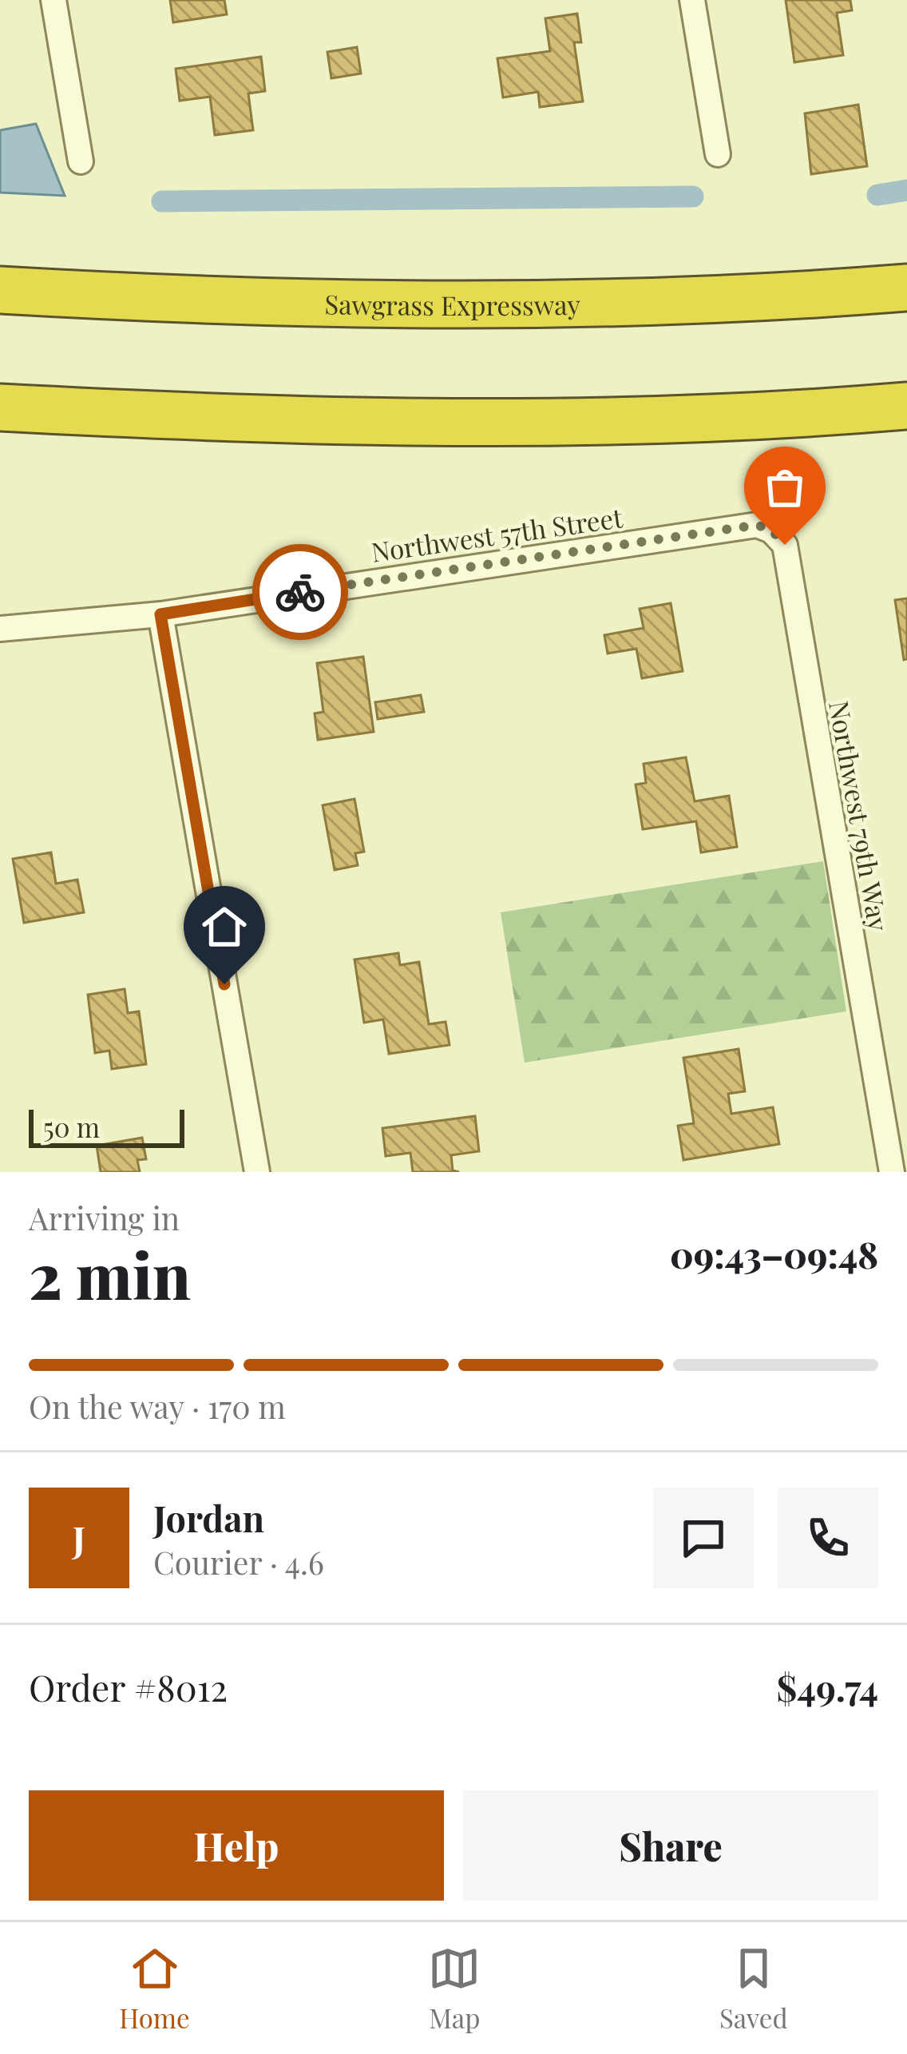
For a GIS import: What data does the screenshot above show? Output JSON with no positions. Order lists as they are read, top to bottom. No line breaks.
{"streets":{"highway":["Sawgrass Expressway"],"street":["Northwest 57th Street","Northwest 79th Way"]},"crossings":[["Northwest 57th Street","Northwest 79th Way"]],"scale_bar":"50 m","page":{"scale":"50 m","heading":["2 min","Arriving in","09:43–09:48"],"panel":["Jordan","Courier · 4.6","Order #8012","$49.74"],"bar":"On the way · 170 m","round":"J","buttons":["Help","Share"],"tabs":["Home","Map","Saved"]}}
